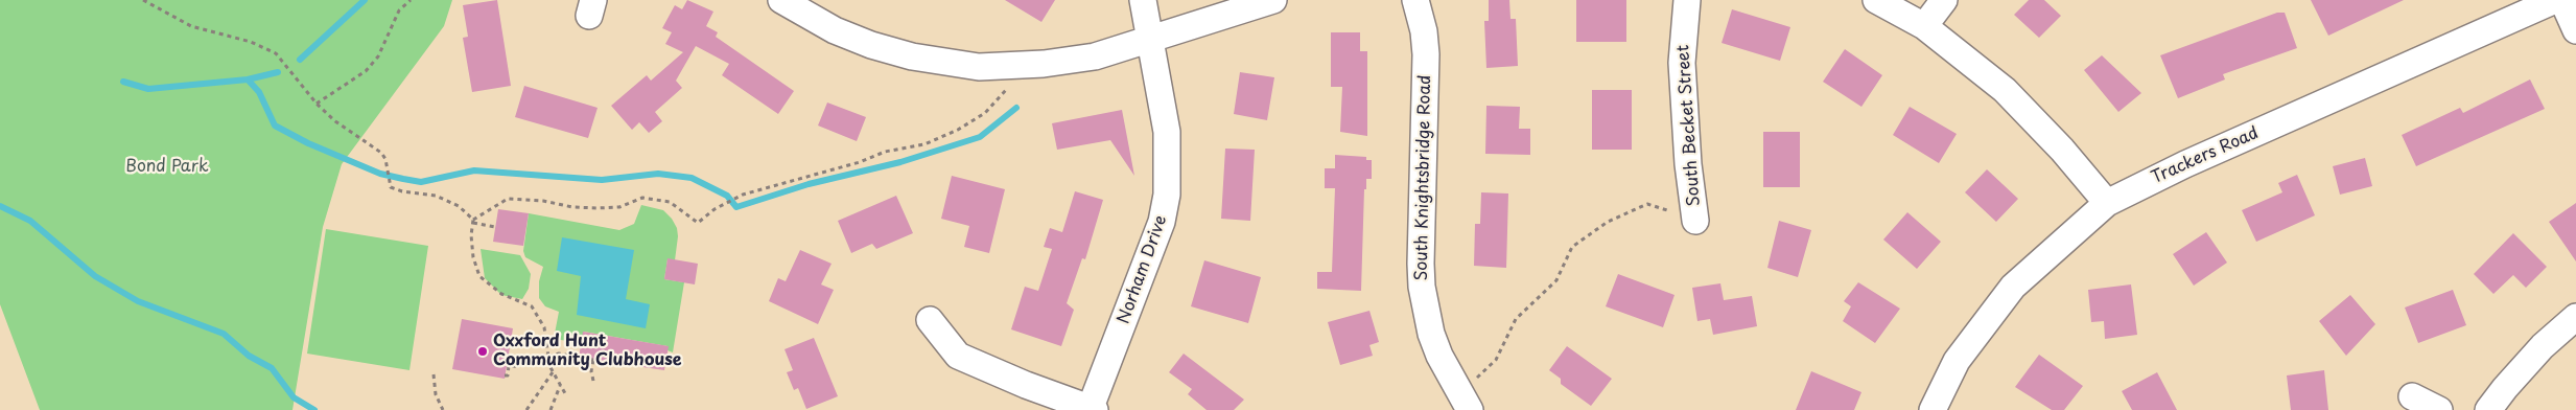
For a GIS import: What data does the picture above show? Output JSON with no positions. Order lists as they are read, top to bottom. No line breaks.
{"streets":{"street":["South Becket Street","Trackers Road","South Knightsbridge Road","Norham Drive"]},"parks":["Bond Park"],"places":["Oxxford Hunt Community Clubhouse"]}
